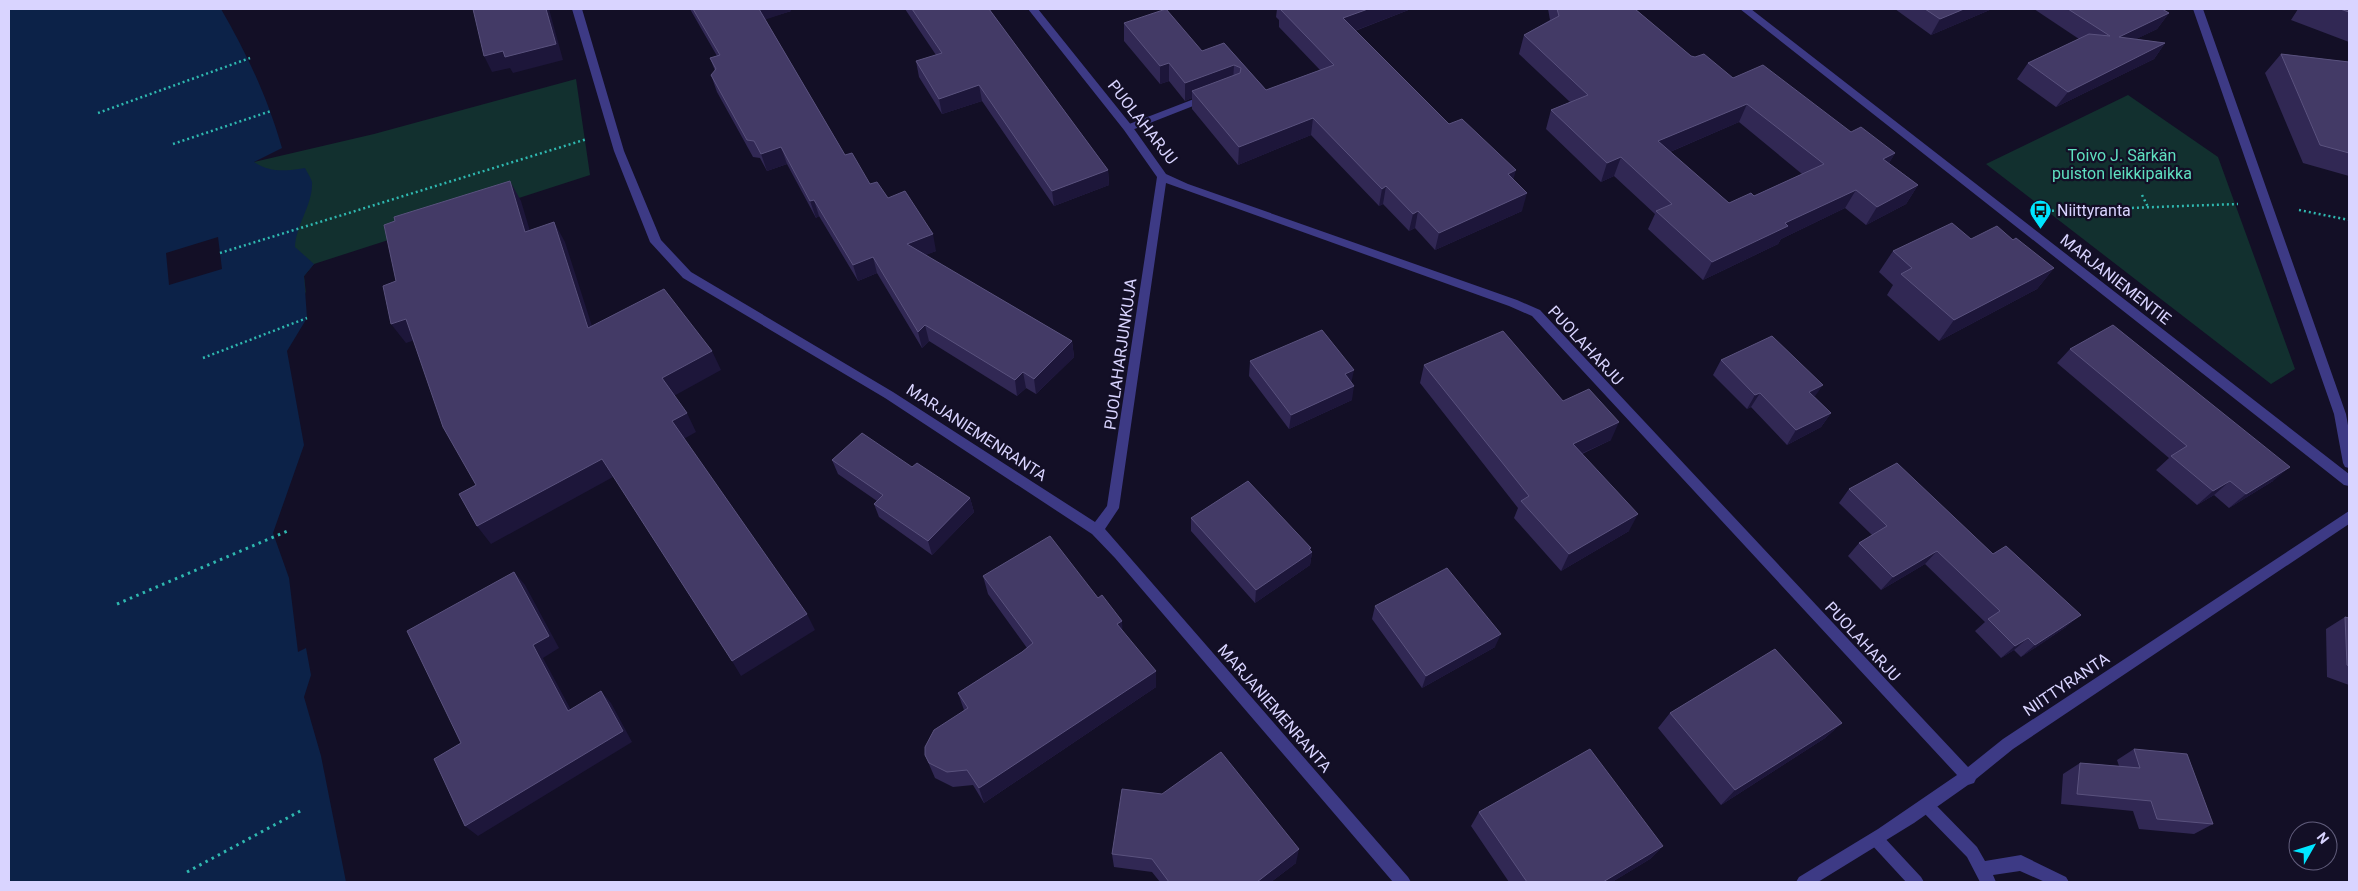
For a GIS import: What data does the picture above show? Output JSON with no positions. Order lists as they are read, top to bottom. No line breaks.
{"streets":{"street":["PUOLAHARJU","MARJANIEMENTIE","PUOLAHARJUNKUJA","MARJANIEMENRANTA","NIITTYRANTA"]},"crossings":[["PUOLAHARJU","PUOLAHARJUNKUJA"],["PUOLAHARJU","NIITTYRANTA"],["PUOLAHARJUNKUJA","MARJANIEMENRANTA"]],"parks":["Toivo J. Särkän puiston leikkipaikka"],"places":{"bus stop":["Niittyranta"]},"north":"top right"}
